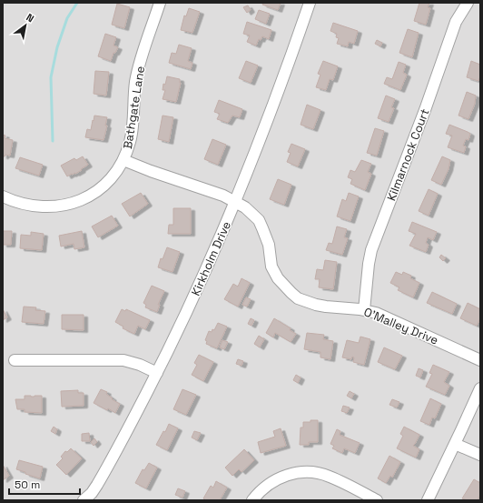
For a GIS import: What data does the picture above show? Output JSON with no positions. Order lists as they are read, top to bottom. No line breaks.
{"streets":{"street":["Bathgate Lane","Kilmarnock Court","Kirkholm Drive","O'Malley Drive"]},"crossings":[["Bathgate Lane","O'Malley Drive"],["Kilmarnock Court","O'Malley Drive"],["Kirkholm Drive","O'Malley Drive"]],"scale_bar":"50 m","north":"top right"}
